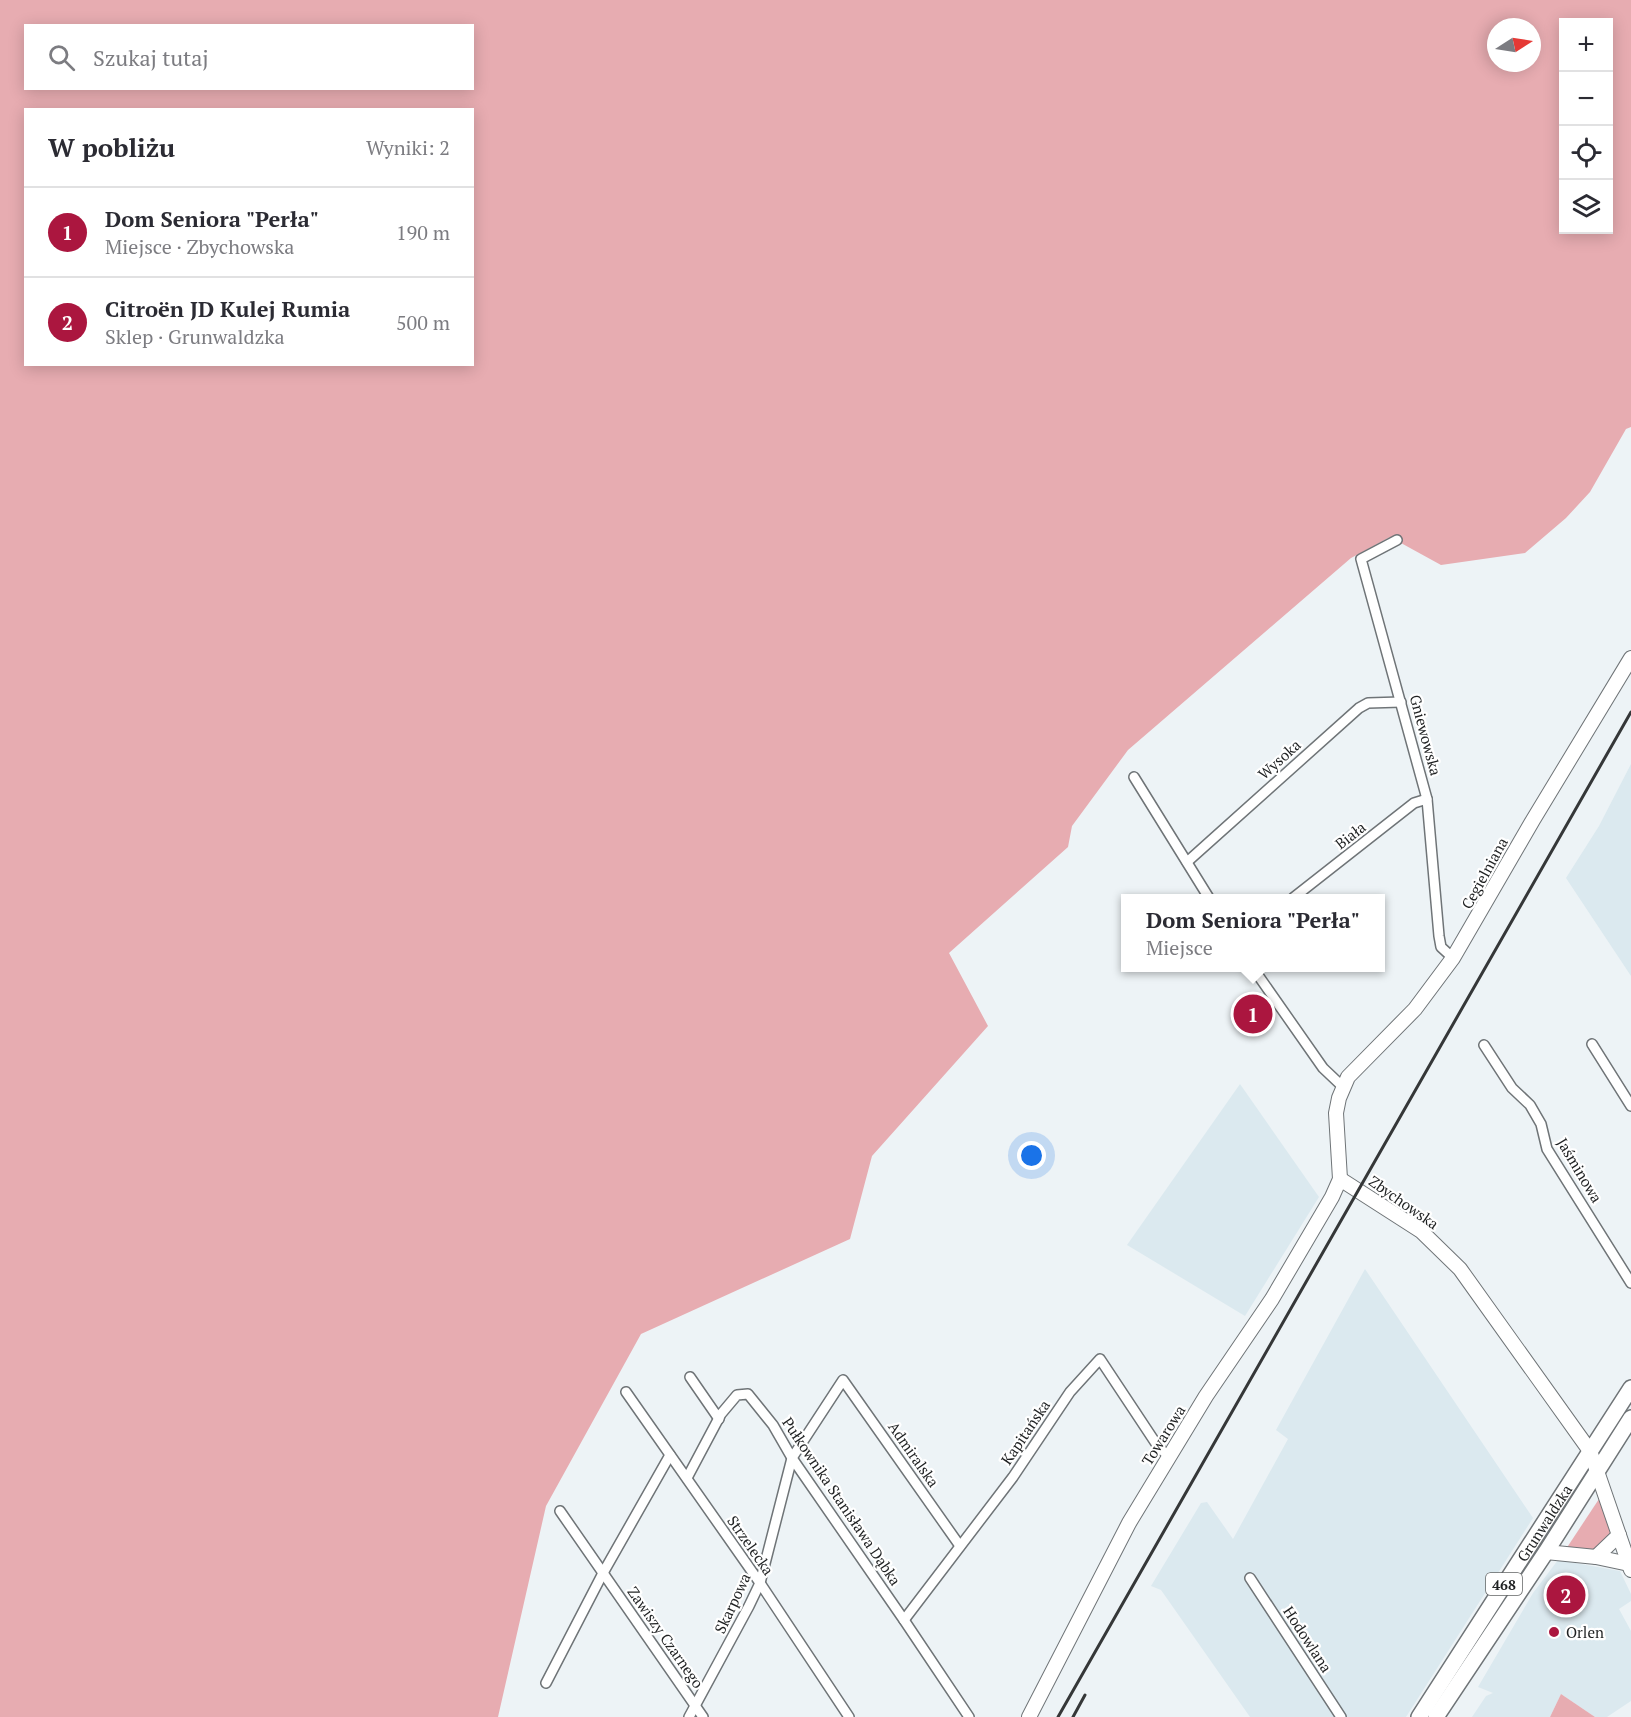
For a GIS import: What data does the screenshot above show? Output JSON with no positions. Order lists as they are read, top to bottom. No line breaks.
{"streets":{"main road":["Grunwaldzka","468"],"street":["Gniewowska","Wysoka","Biała","Cegielniana","Jaśminowa","Zbychowska","Kapitańska","Towarowa","Admiralska","Pułkownika Stanisława Dąbka","Strzelecka","Skarpowa","Zawiszy Czarnego","Hodowlana"]},"crossings":[["Gniewowska","Wysoka"],["Gniewowska","Biała"],["Gniewowska","Cegielniana"],["Zbychowska","Towarowa"],["Zbychowska","Grunwaldzka"],["Kapitańska","Towarowa"],["Kapitańska","Admiralska"],["Kapitańska","Pułkownika Stanisława Dąbka"],["Admiralska","Skarpowa"],["Pułkownika Stanisława Dąbka","Strzelecka"],["Pułkownika Stanisława Dąbka","Skarpowa"],["Strzelecka","Skarpowa"],["Skarpowa","Zawiszy Czarnego"]],"places":["Orlen"],"north":"right","page":{"map_buttons":["+","−"],"search":"Szukaj tutaj","heading":["W pobliżu","Wyniki: 2"],"list":[{"mark":"1","name":"Dom Seniora \"Perła\"","note":"Miejsce · Zbychowska","value":"190 m"},{"mark":"2","name":"Citroën JD Kulej Rumia","note":"Sklep · Grunwaldzka","value":"500 m"}],"popup":["Dom Seniora \"Perła\"","Miejsce"],"pins":["1","2"]}}
